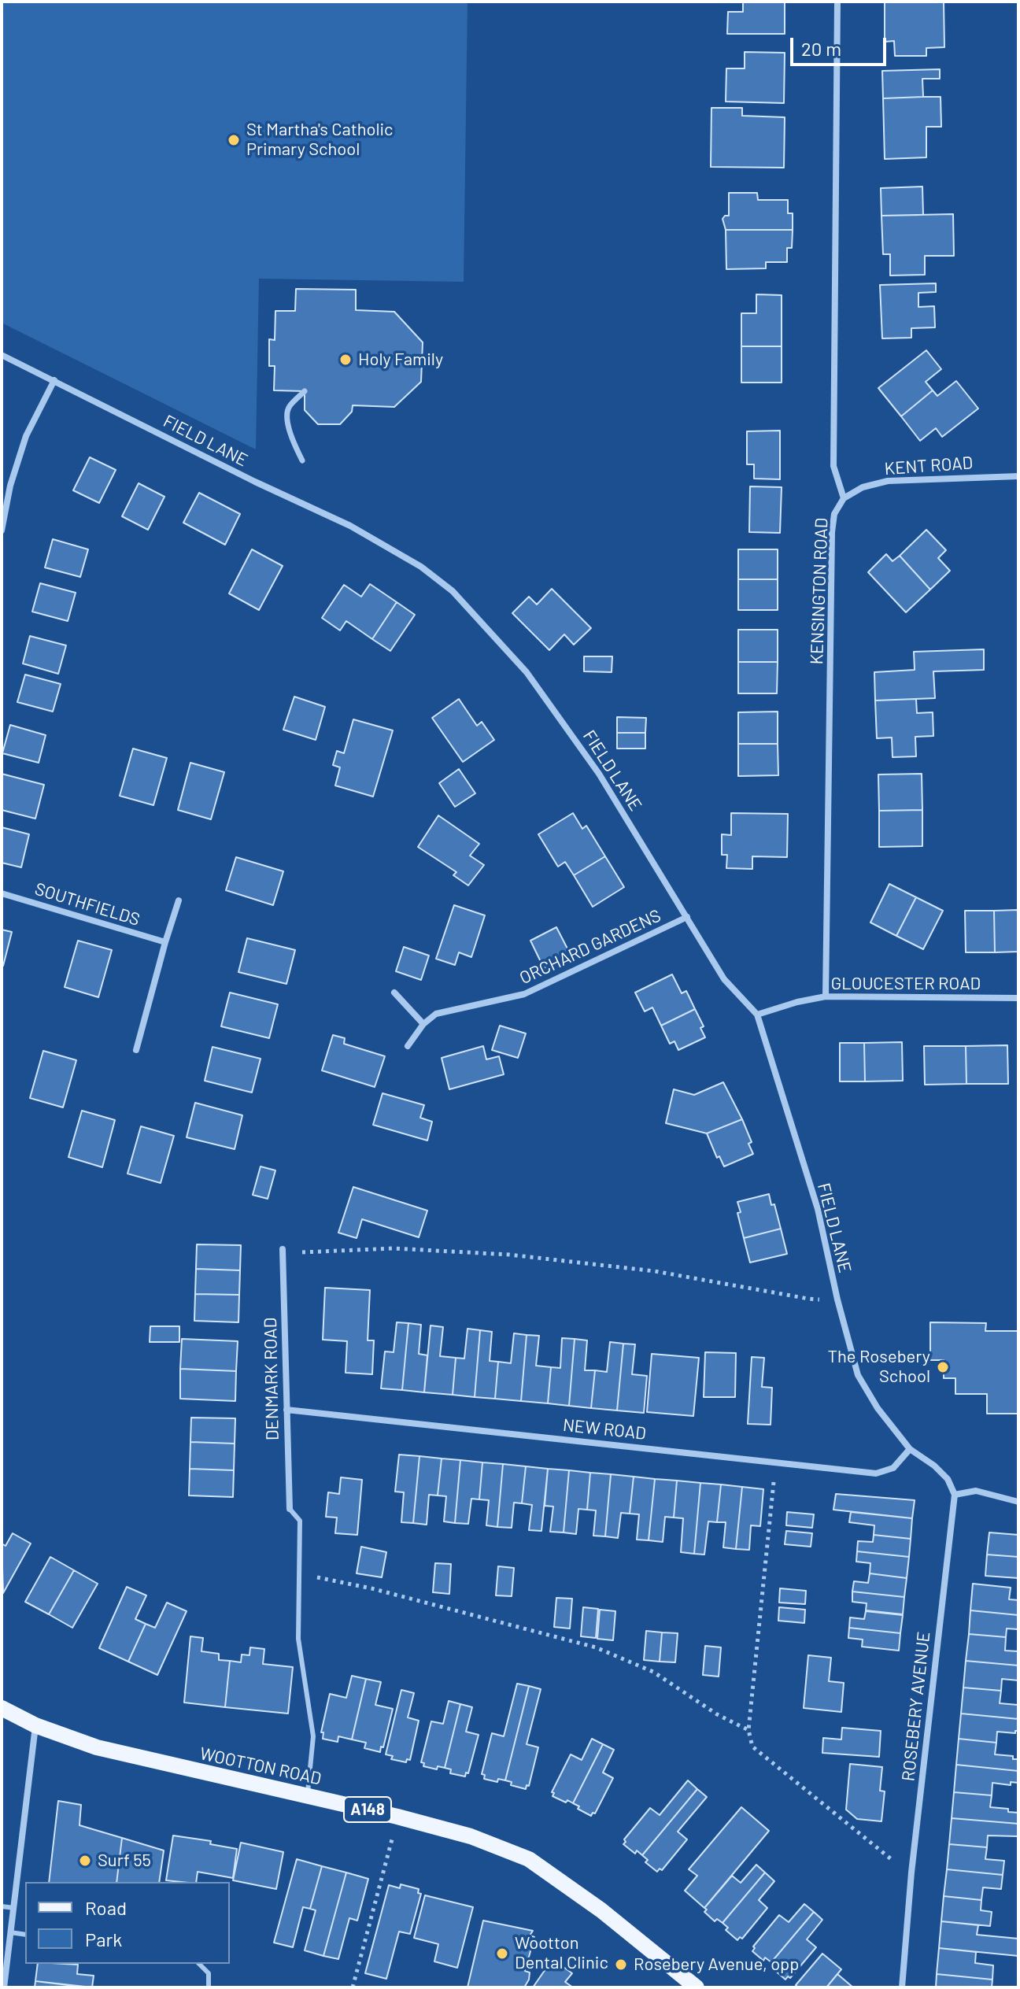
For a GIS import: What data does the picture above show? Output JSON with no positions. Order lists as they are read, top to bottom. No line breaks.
{"streets":{"main road":["WOOTTON ROAD","A148"],"street":["FIELD LANE","KENT ROAD","KENSINGTON ROAD","SOUTHFIELDS","ORCHARD GARDENS","GLOUCESTER ROAD","DENMARK ROAD","NEW ROAD","ROSEBERY AVENUE"]},"crossings":[["FIELD LANE","ORCHARD GARDENS"],["FIELD LANE","GLOUCESTER ROAD"],["FIELD LANE","NEW ROAD"],["KENT ROAD","KENSINGTON ROAD"],["KENSINGTON ROAD","GLOUCESTER ROAD"],["DENMARK ROAD","NEW ROAD"]],"places":["St Martha's Catholic Primary School","Holy Family","The Rosebery School","Surf 55","Wootton Dental Clinic","Rosebery Avenue, opp"],"legend":["Road","Park"],"scale_bar":"20 m"}
